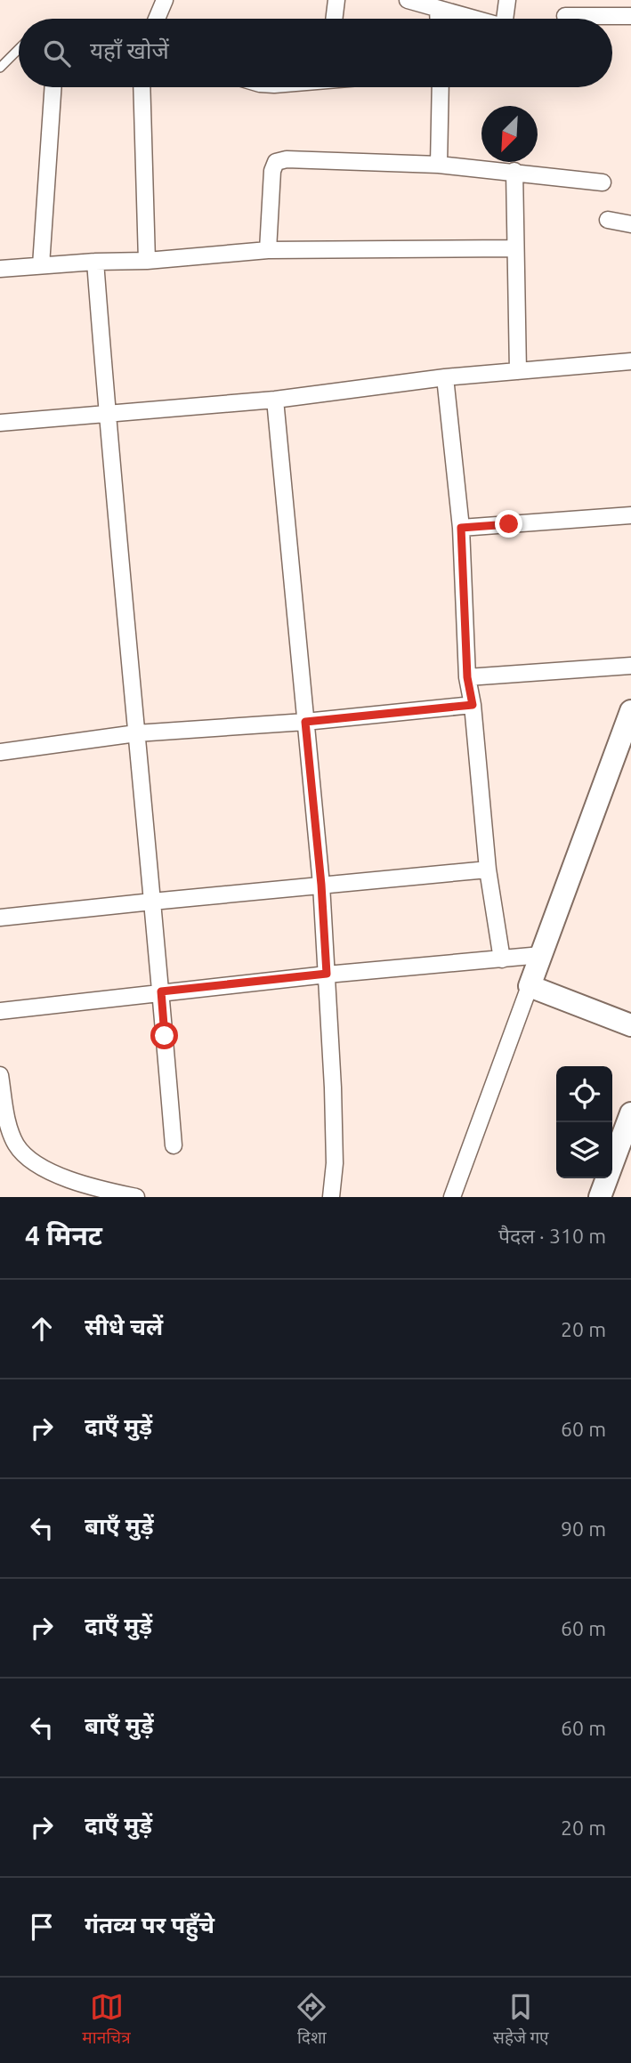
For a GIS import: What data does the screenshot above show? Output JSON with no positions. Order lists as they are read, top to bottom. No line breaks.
{"north":"bottom left","page":{"search":"यहाँ खोजें","heading":["4 मिनट","पैदल · 310 m"],"list":[["सीधे चलें","20 m"],["दाएँ मुड़ें","60 m"],["बाएँ मुड़ें","90 m"],["दाएँ मुड़ें","60 m"],["बाएँ मुड़ें","60 m"],["दाएँ मुड़ें","20 m"],"गंतव्य पर पहुँचे"],"nav":["मानचित्र","दिशा","सहेजे गए"]}}
